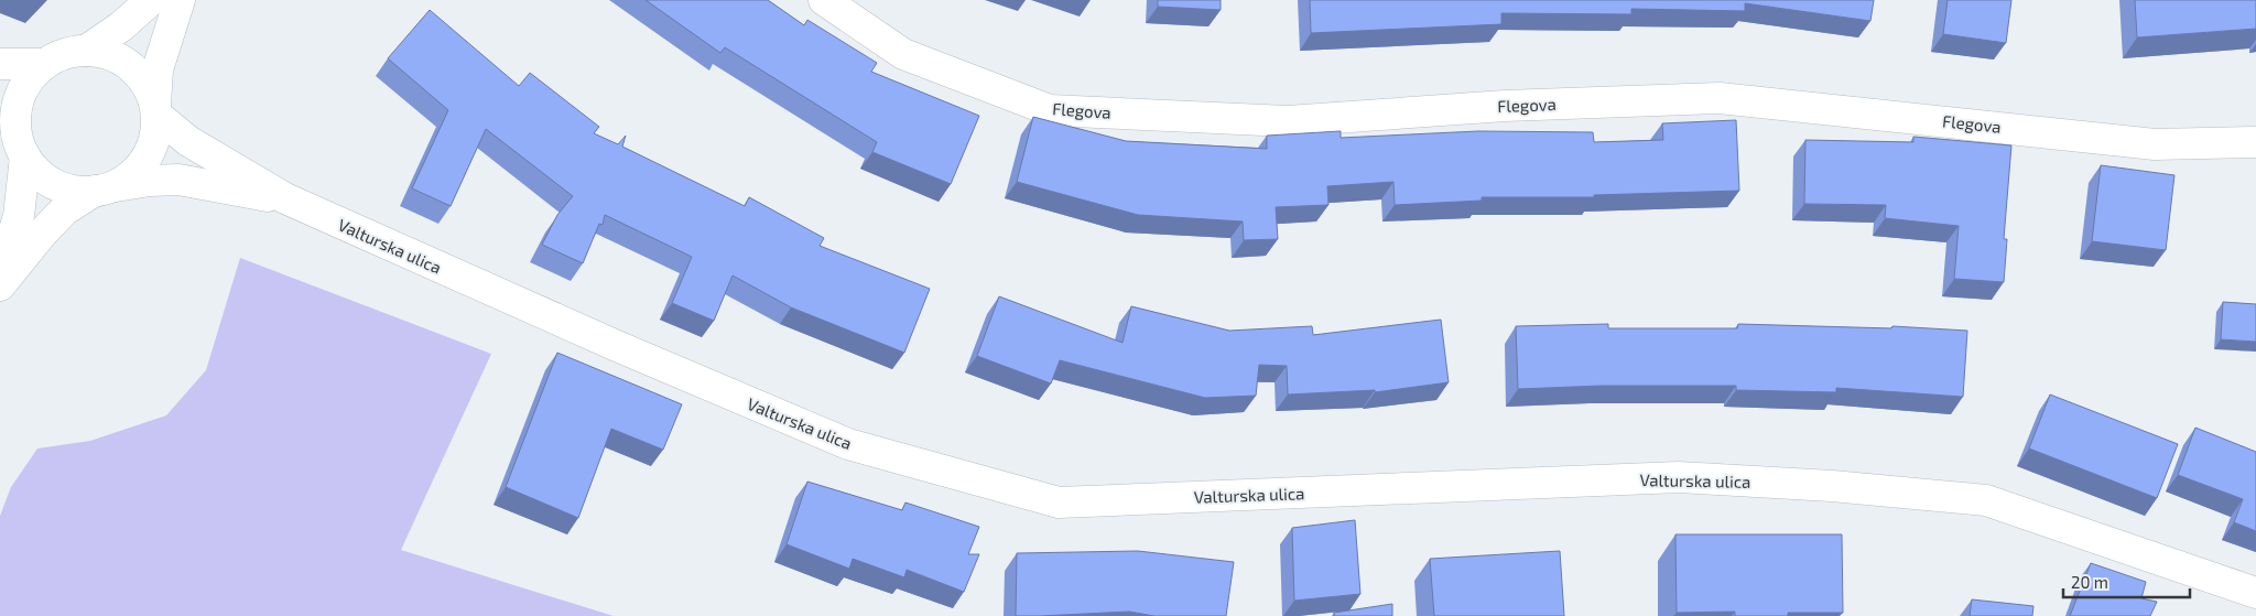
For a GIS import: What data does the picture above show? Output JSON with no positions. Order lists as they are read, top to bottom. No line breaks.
{"streets":{"street":["Flegova","Valturska ulica"]},"scale_bar":"20 m"}
